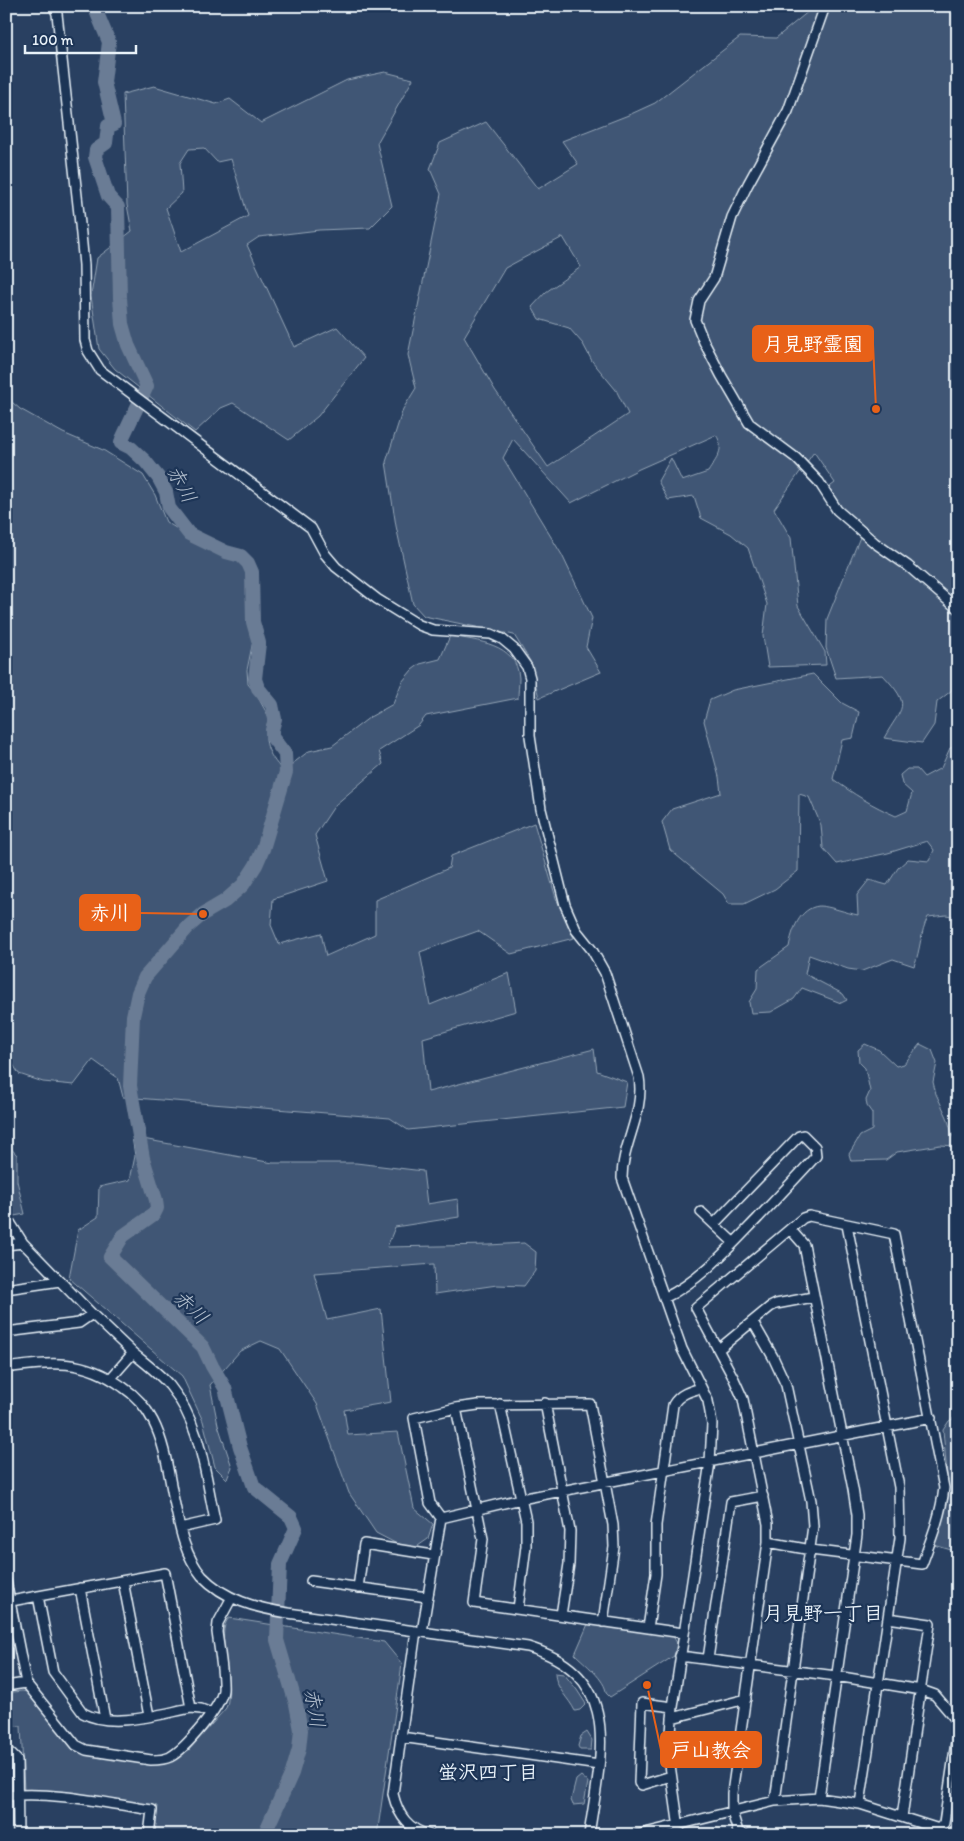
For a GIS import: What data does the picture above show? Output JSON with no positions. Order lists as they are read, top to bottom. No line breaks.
{"districts":["月見野一丁目","蛍沢四丁目"],"water":["赤川"],"places":["月見野霊園","赤川","戸山教会"],"scale_bar":"100 m"}
